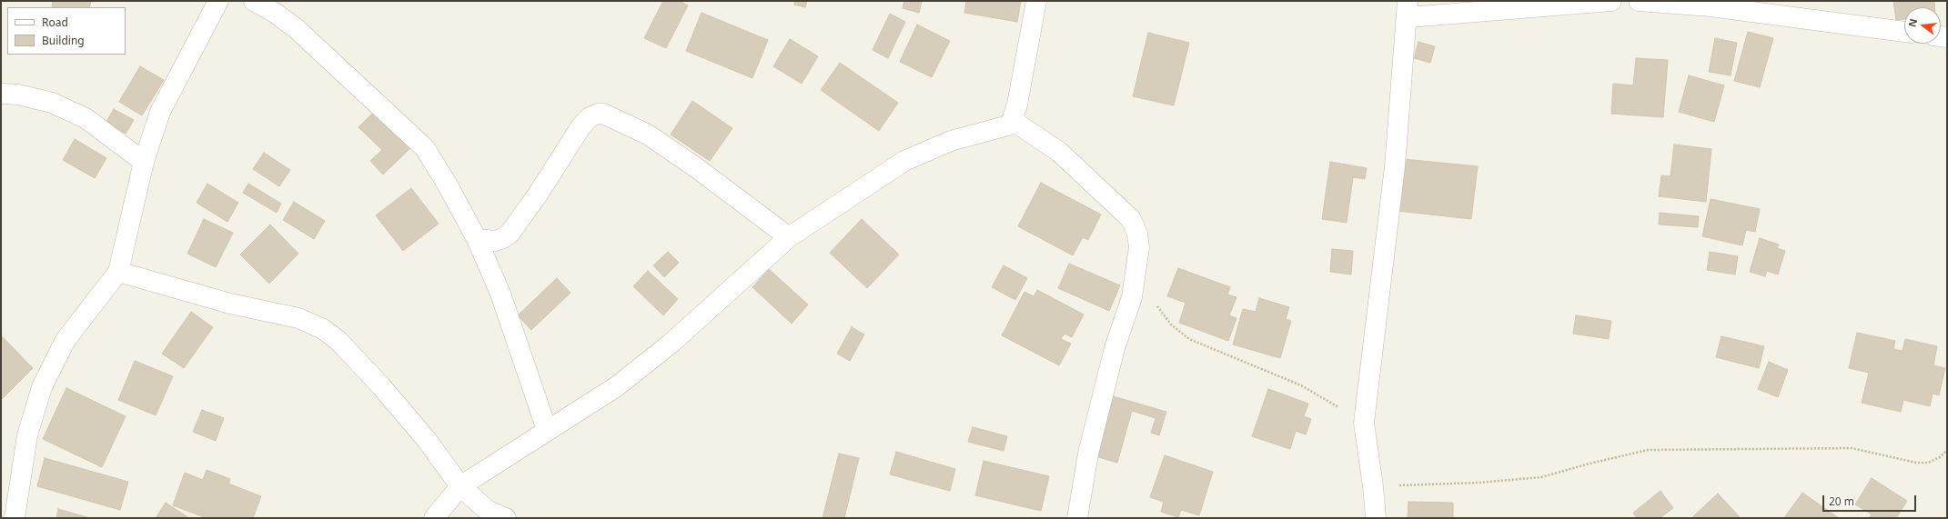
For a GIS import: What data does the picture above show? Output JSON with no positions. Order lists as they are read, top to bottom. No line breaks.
{"legend":["Road","Building"],"scale_bar":"20 m","north":"left"}
